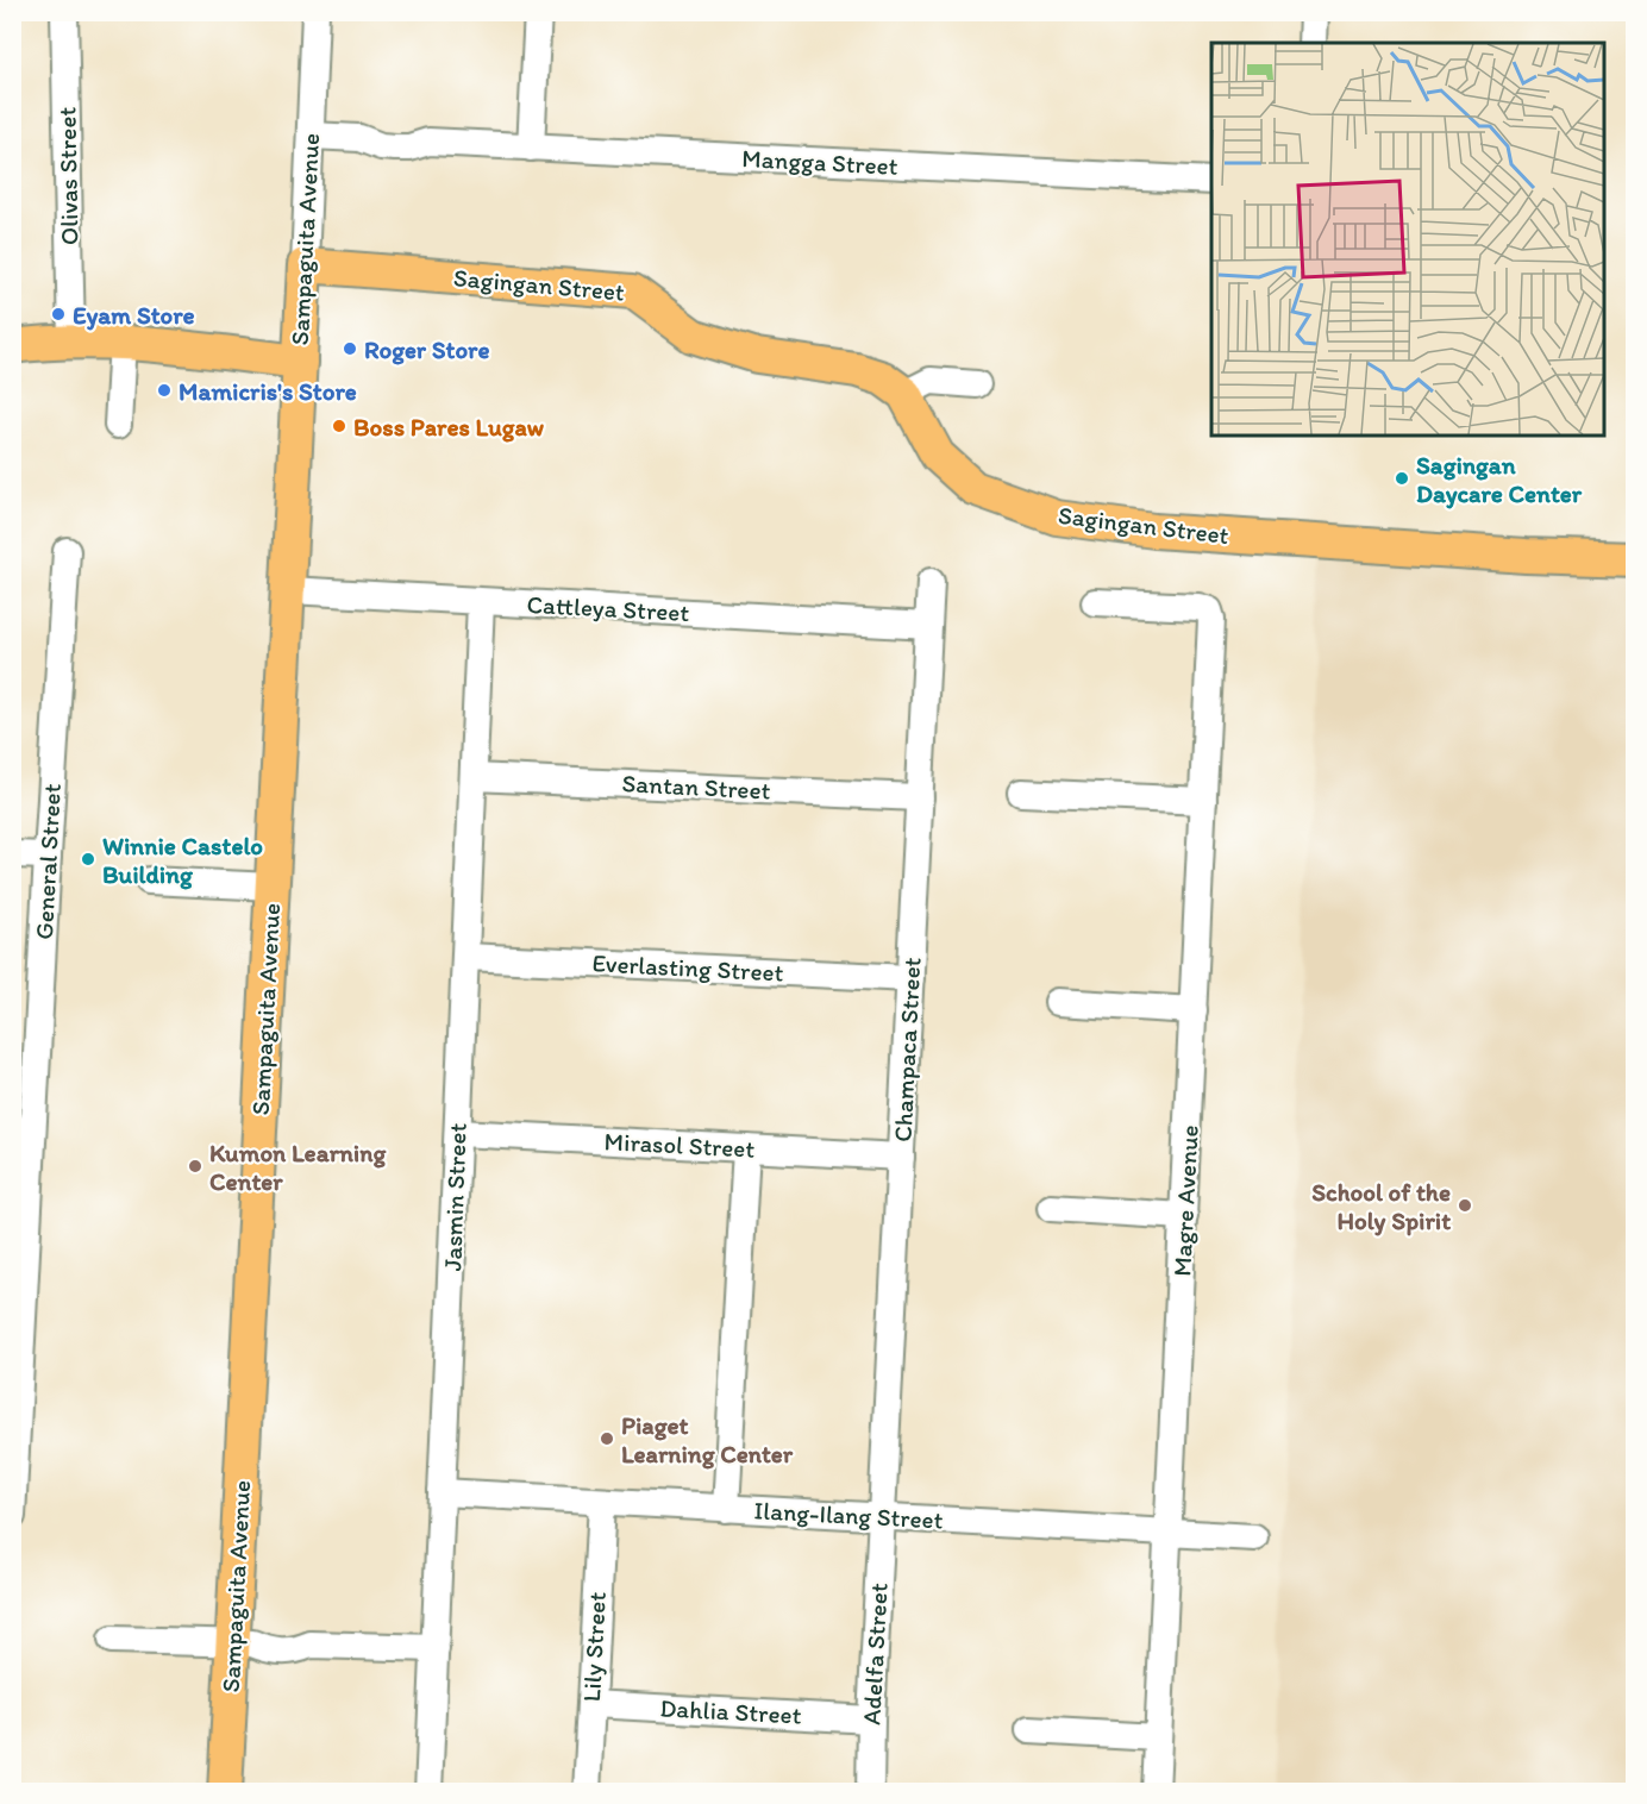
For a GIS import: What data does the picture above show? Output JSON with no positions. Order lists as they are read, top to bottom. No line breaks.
{"streets":{"main road":["Sampaguita Avenue","Sagingan Street"],"street":["Mangga Street","Olivas Street","Cattleya Street","Santan Street","General Street","Everlasting Street","Champaca Street","Mirasol Street","Jasmin Street","Magre Avenue","Ilang-Ilang Street","Lily Street","Adelfa Street","Dahlia Street"]},"crossings":[["Mangga Street","Sampaguita Avenue"],["Sampaguita Avenue","Sagingan Street"],["Sampaguita Avenue","Cattleya Street"],["Cattleya Street","Champaca Street"],["Cattleya Street","Jasmin Street"],["Santan Street","Champaca Street"],["Santan Street","Jasmin Street"],["Everlasting Street","Champaca Street"],["Everlasting Street","Jasmin Street"],["Champaca Street","Mirasol Street"],["Champaca Street","Ilang-Ilang Street"],["Champaca Street","Adelfa Street"],["Mirasol Street","Jasmin Street"],["Jasmin Street","Ilang-Ilang Street"],["Magre Avenue","Ilang-Ilang Street"],["Ilang-Ilang Street","Lily Street"],["Ilang-Ilang Street","Adelfa Street"],["Lily Street","Dahlia Street"],["Adelfa Street","Dahlia Street"]],"places":["Eyam Store","Roger Store","Mamicris's Store","Boss Pares Lugaw","Sagingan Daycare Center","Winnie Castelo Building","Kumon Learning Center","School of the Holy Spirit","Piaget Learning Center"]}
